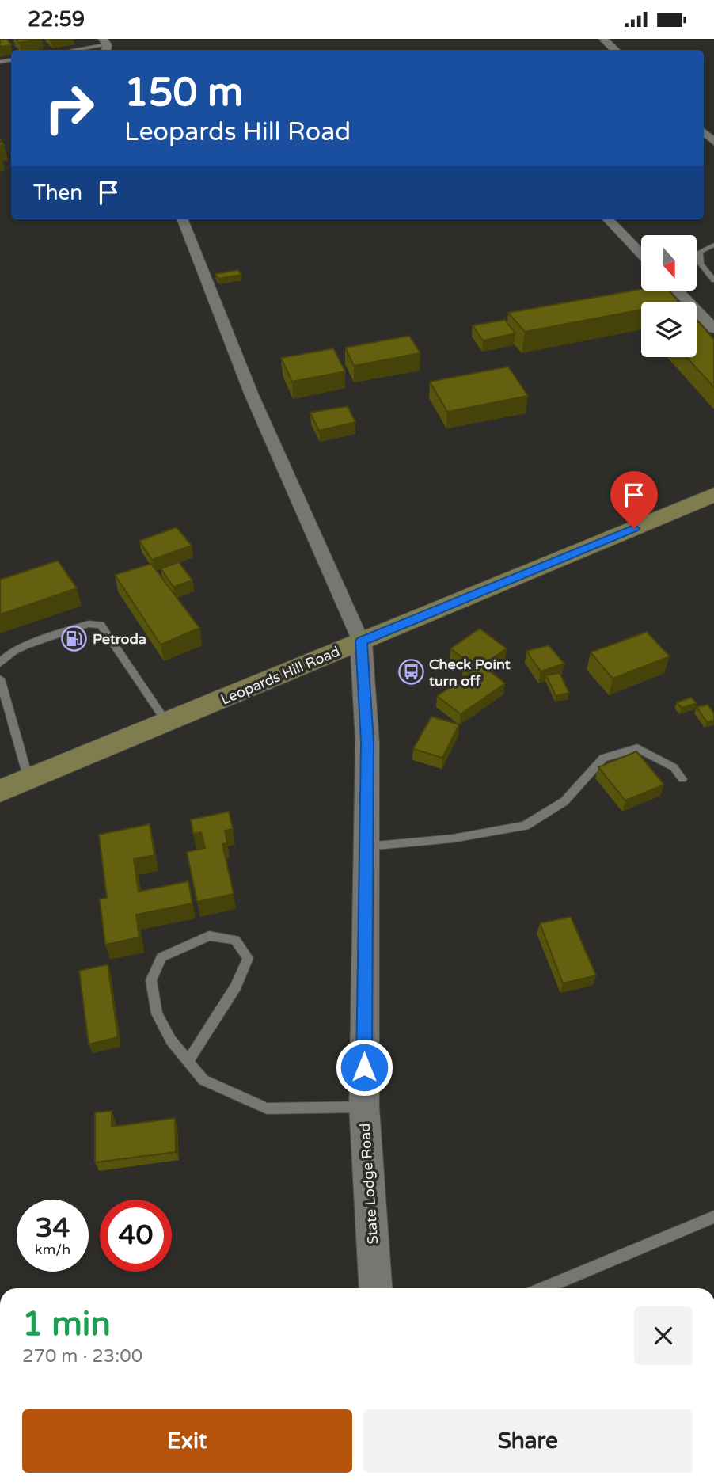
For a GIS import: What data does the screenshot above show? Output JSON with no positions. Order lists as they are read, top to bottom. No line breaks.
{"streets":{"main road":["Leopards Hill Road"],"street":["State Lodge Road"]},"crossings":[["Leopards Hill Road","State Lodge Road"]],"places":{"fuel station":["Petroda"],"bus stop":["Check Point turn off"]},"north":"bottom","page":{"status":"22:59","turn":["150 m","Leopards Hill Road"],"then":"Then","speed":"34 km/h","limit":"40","heading":["1 min","270 m · 23:00"],"buttons":["Exit","Share"]}}
